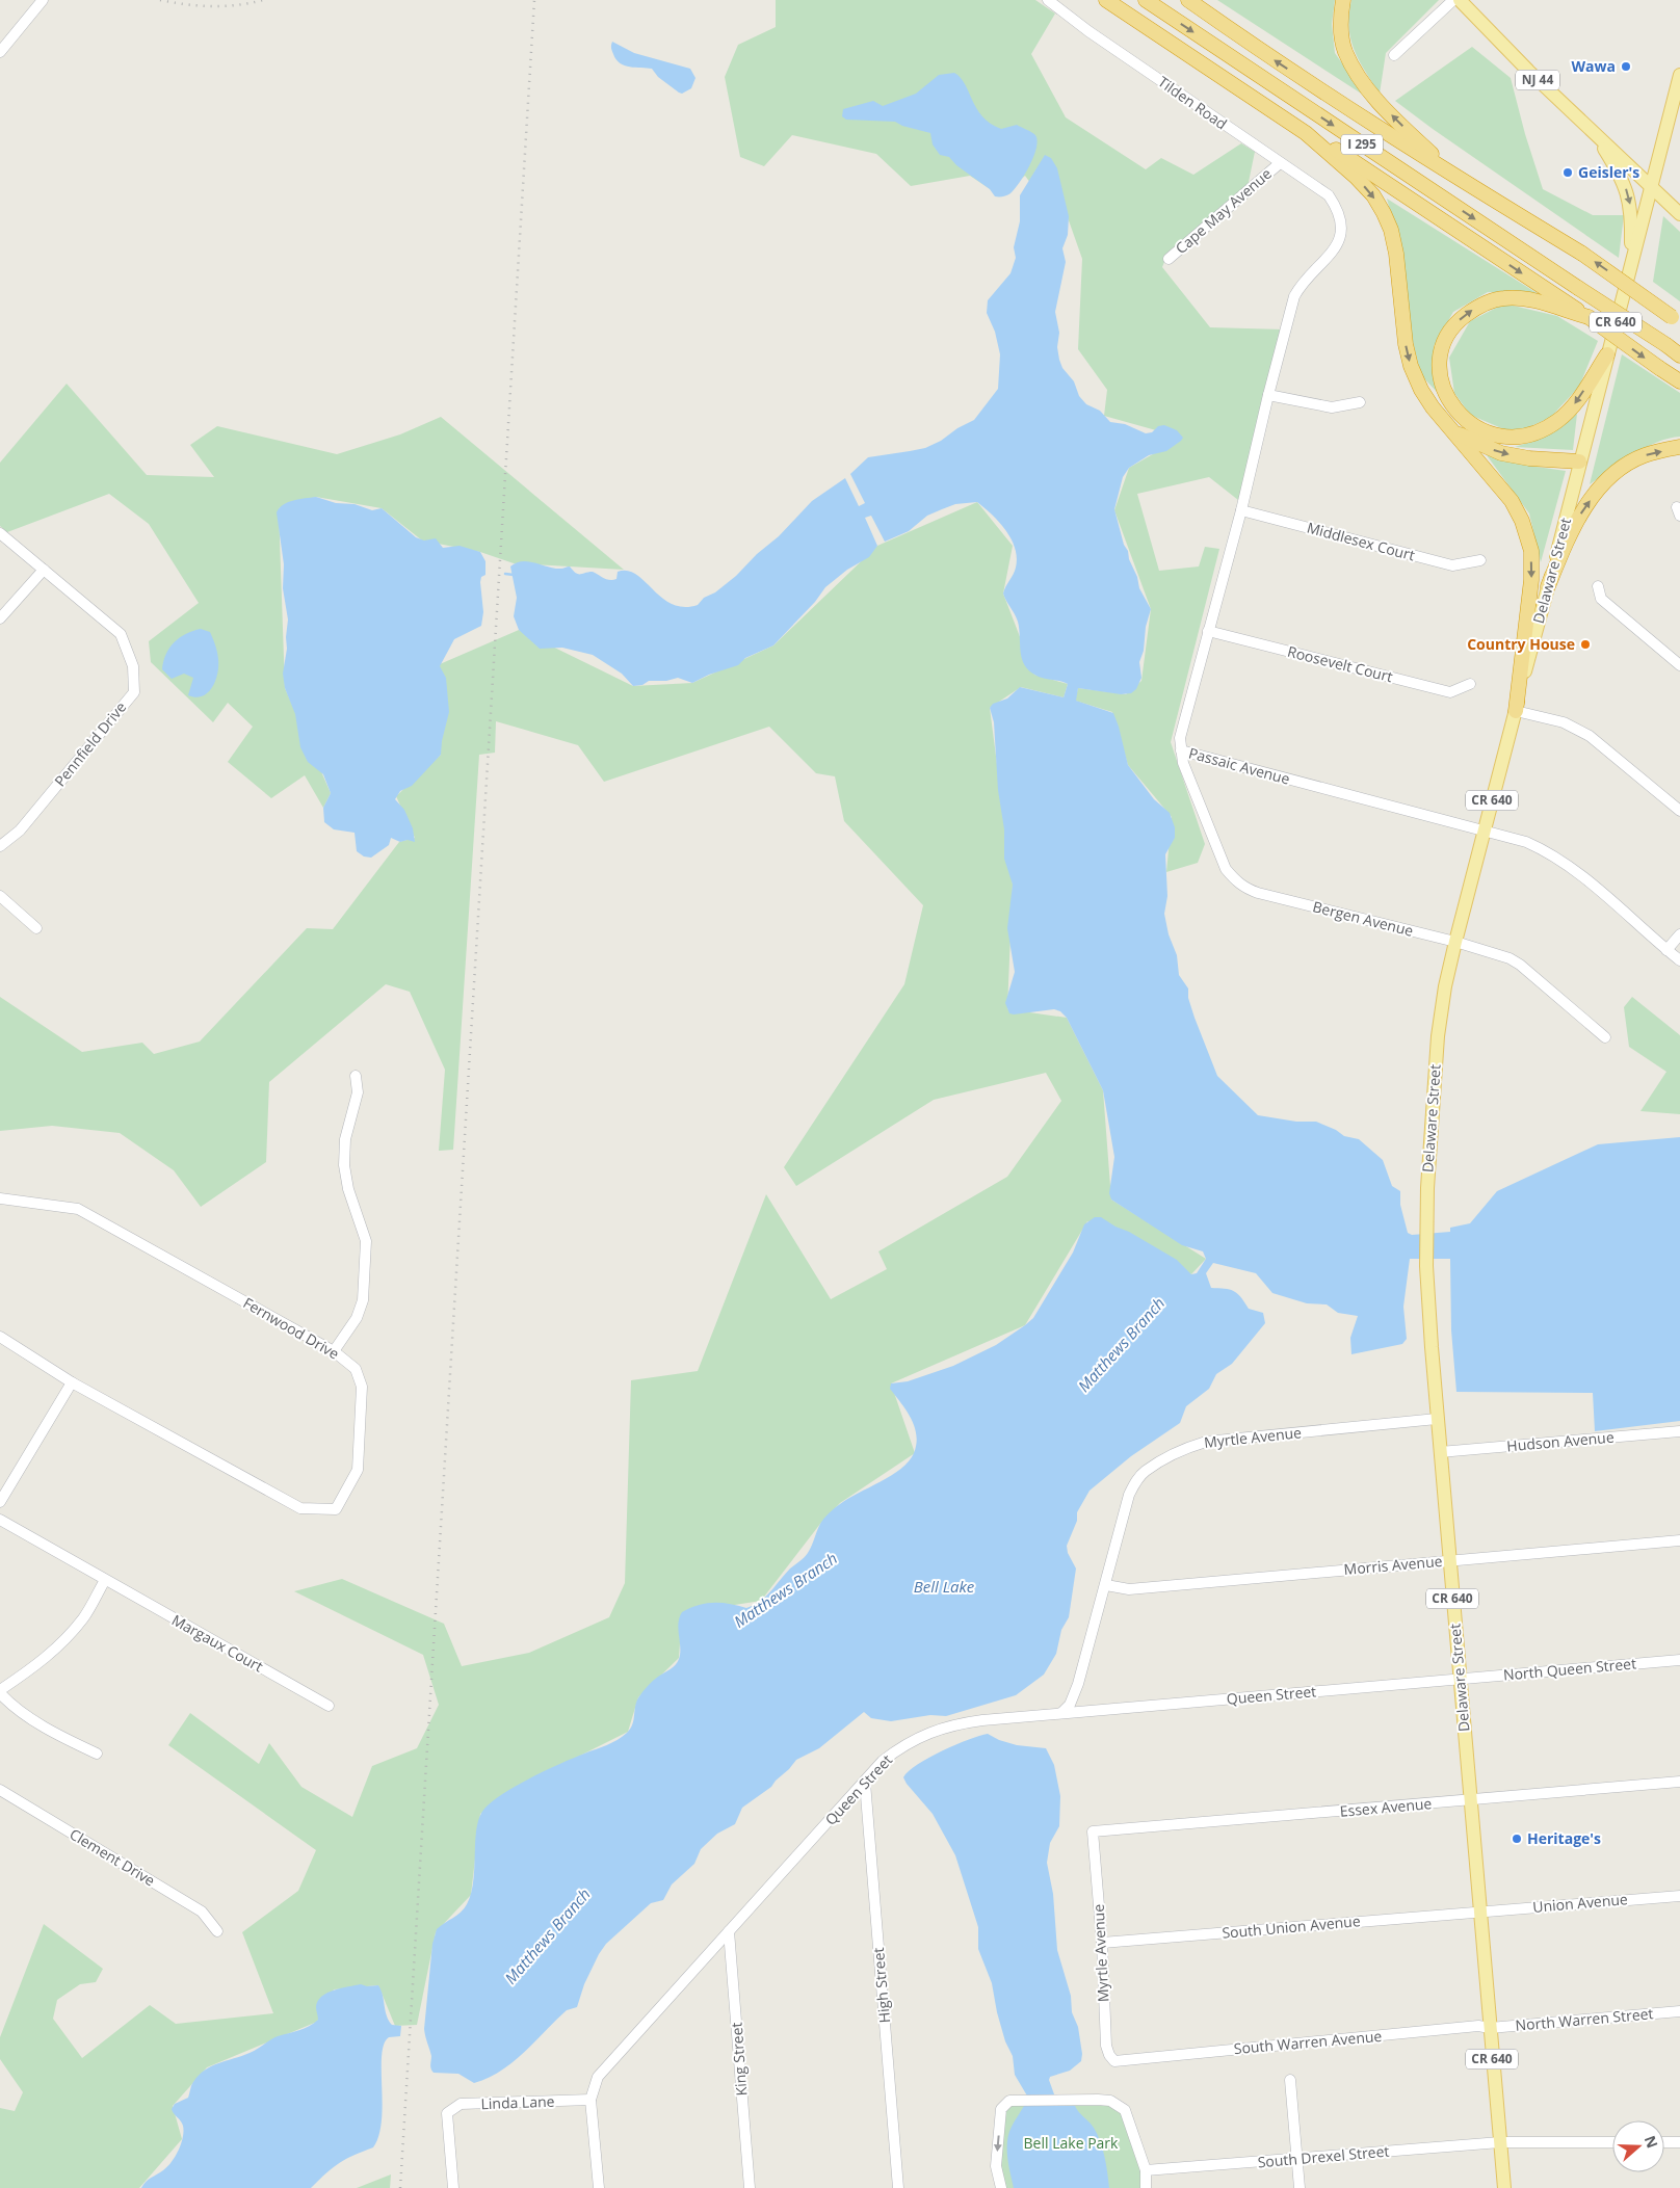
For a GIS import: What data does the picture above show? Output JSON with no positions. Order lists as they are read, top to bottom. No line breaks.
{"streets":{"highway":["I 295"],"main road":["NJ 44","CR 640","Delaware Street"],"street":["Tilden Road","Cape May Avenue","Middlesex Court","Roosevelt Court","Pennfield Drive","Passaic Avenue","Bergen Avenue","Fernwood Drive","Myrtle Avenue","Hudson Avenue","Morris Avenue","Margaux Court","North Queen Street","Queen Street","Essex Avenue","Clement Drive","Union Avenue","South Union Avenue","High Street","North Warren Street","South Warren Avenue","King Street","Linda Lane","South Drexel Street"]},"crossings":[["NJ 44","Delaware Street"],["Tilden Road","Cape May Avenue"],["Tilden Road","Passaic Avenue"],["Middlesex Court","Passaic Avenue"],["Delaware Street","Passaic Avenue"],["Delaware Street","Bergen Avenue"],["Delaware Street","Myrtle Avenue"],["Delaware Street","Hudson Avenue"],["Delaware Street","Morris Avenue"],["Delaware Street","North Queen Street"],["Delaware Street","Queen Street"],["Delaware Street","Essex Avenue"],["Delaware Street","Union Avenue"],["Delaware Street","South Union Avenue"],["Delaware Street","North Warren Street"],["Delaware Street","South Warren Avenue"],["Delaware Street","South Drexel Street"],["Roosevelt Court","Passaic Avenue"],["Passaic Avenue","Bergen Avenue"],["Myrtle Avenue","Morris Avenue"],["Myrtle Avenue","Queen Street"],["Myrtle Avenue","Essex Avenue"],["Myrtle Avenue","South Union Avenue"],["Myrtle Avenue","South Warren Avenue"],["North Queen Street","Queen Street"],["Queen Street","High Street"],["Queen Street","King Street"],["Queen Street","Linda Lane"],["Union Avenue","South Union Avenue"],["North Warren Street","South Warren Avenue"]],"water":["Matthews Branch","Bell Lake"],"parks":["Bell Lake Park"],"places":["Wawa","Geisler's","Country House","Heritage's"],"north":"right"}
